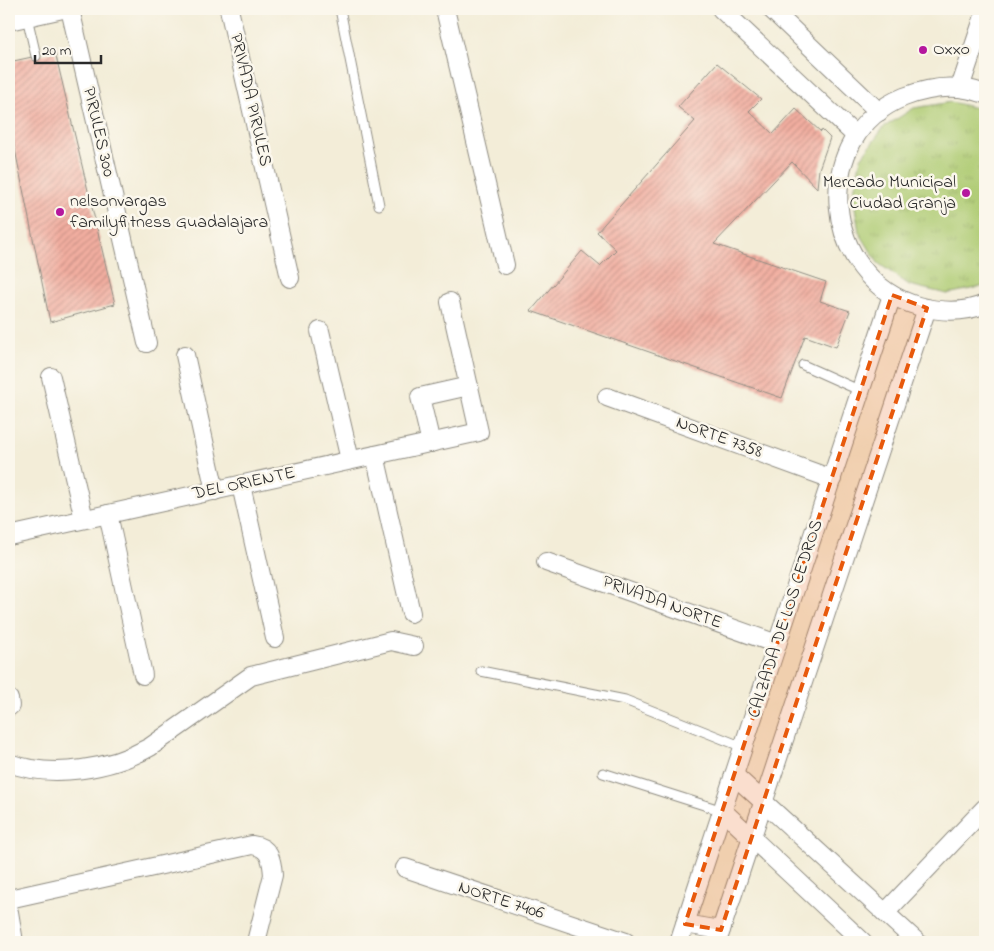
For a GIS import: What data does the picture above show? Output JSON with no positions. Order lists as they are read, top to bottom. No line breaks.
{"streets":{"street":["PRIVADA PIRULES","PIRULES 300","NORTE 7358","DEL ORIENTE","PRIVADA NORTE","CALZADA DE LOS CEDROS","NORTE 7406"]},"crossings":[["NORTE 7358","CALZADA DE LOS CEDROS"],["PRIVADA NORTE","CALZADA DE LOS CEDROS"]],"places":["Oxxo","Mercado Municipal Ciudad Granja","nelsonvargas familyfitness Guadalajara"],"scale_bar":"20 m"}
